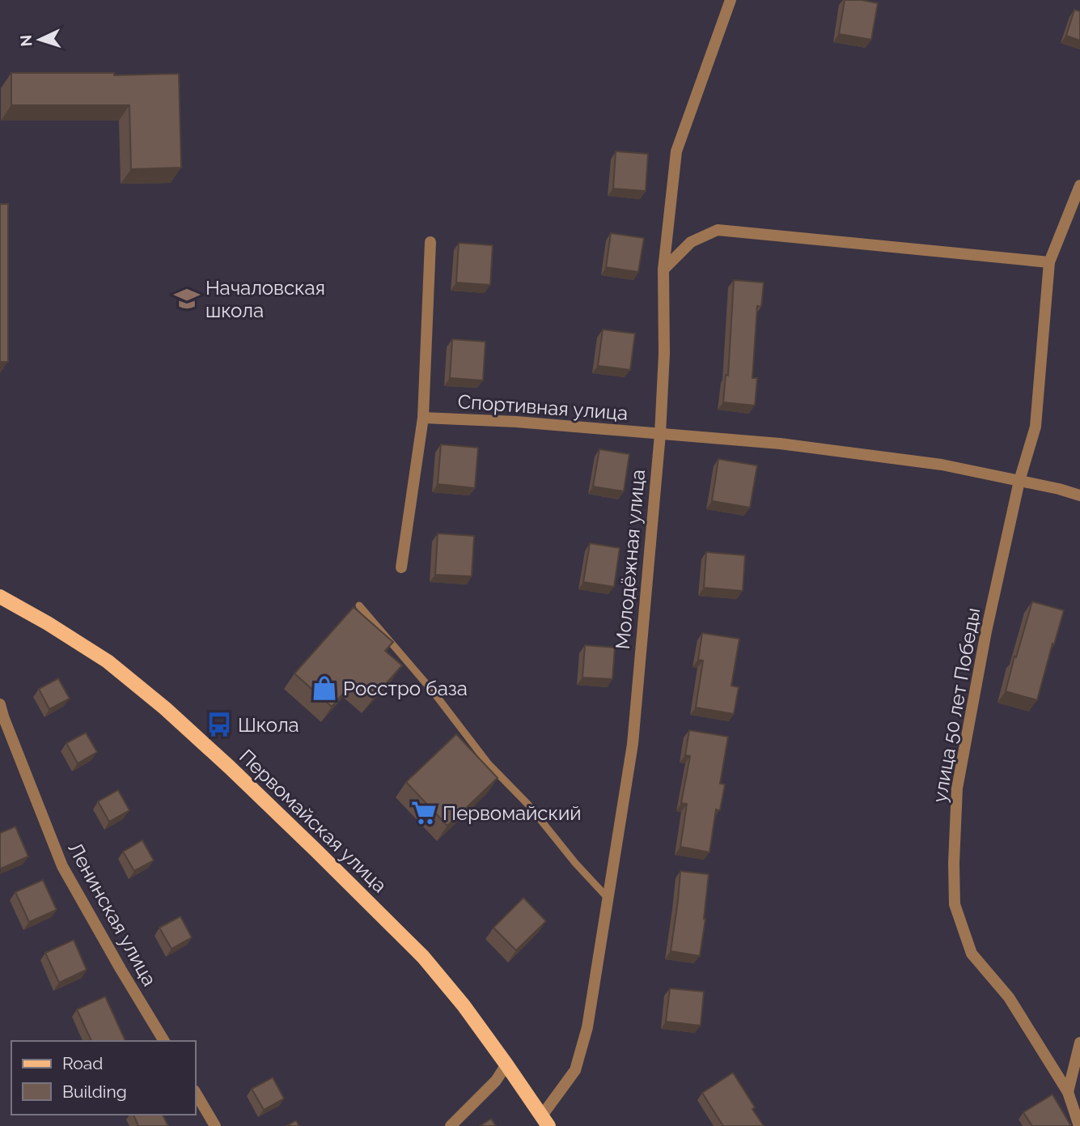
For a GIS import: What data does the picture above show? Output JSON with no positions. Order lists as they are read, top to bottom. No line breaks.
{"streets":{"main road":["Первомайская улица"],"street":["Спортивная улица","Молодёжная улица","улица 50 лет Победы","Ленинская улица"]},"crossings":[["Спортивная улица","Молодёжная улица"],["Молодёжная улица","Первомайская улица"]],"places":{"school or university":["Началовская школа"],"shop":["Росстро база"],"bus stop":["Школа"],"supermarket":["Первомайский"]},"legend":["Road","Building"],"north":"left"}
